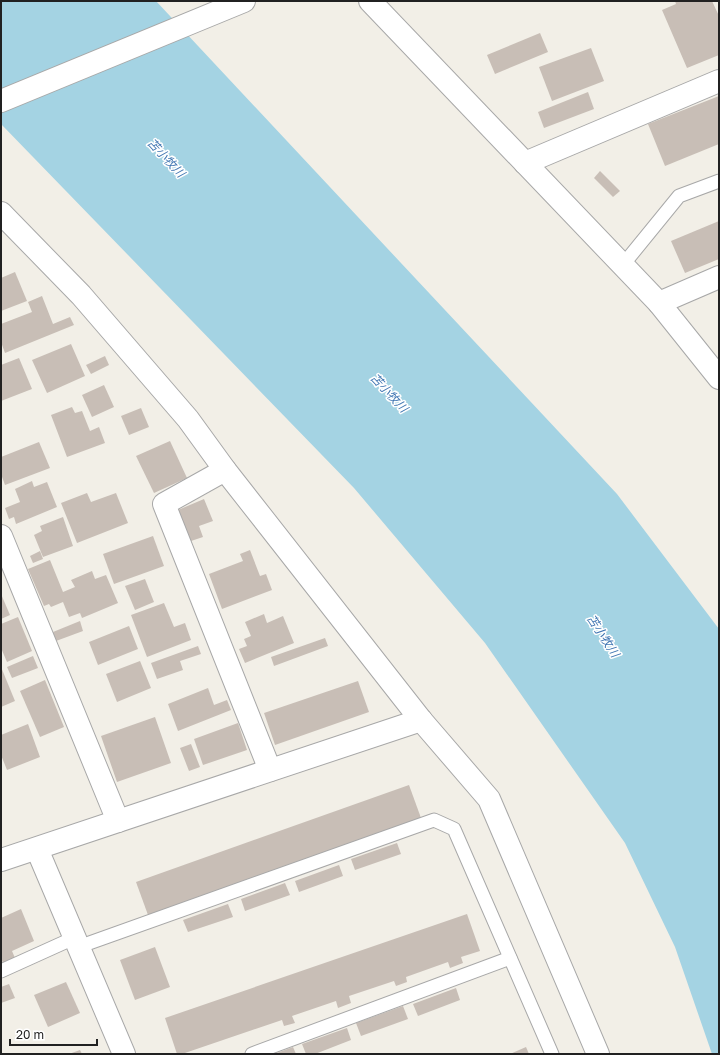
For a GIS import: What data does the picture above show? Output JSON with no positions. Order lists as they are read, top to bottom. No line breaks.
{"water":["苫小牧川"],"scale_bar":"20 m"}
